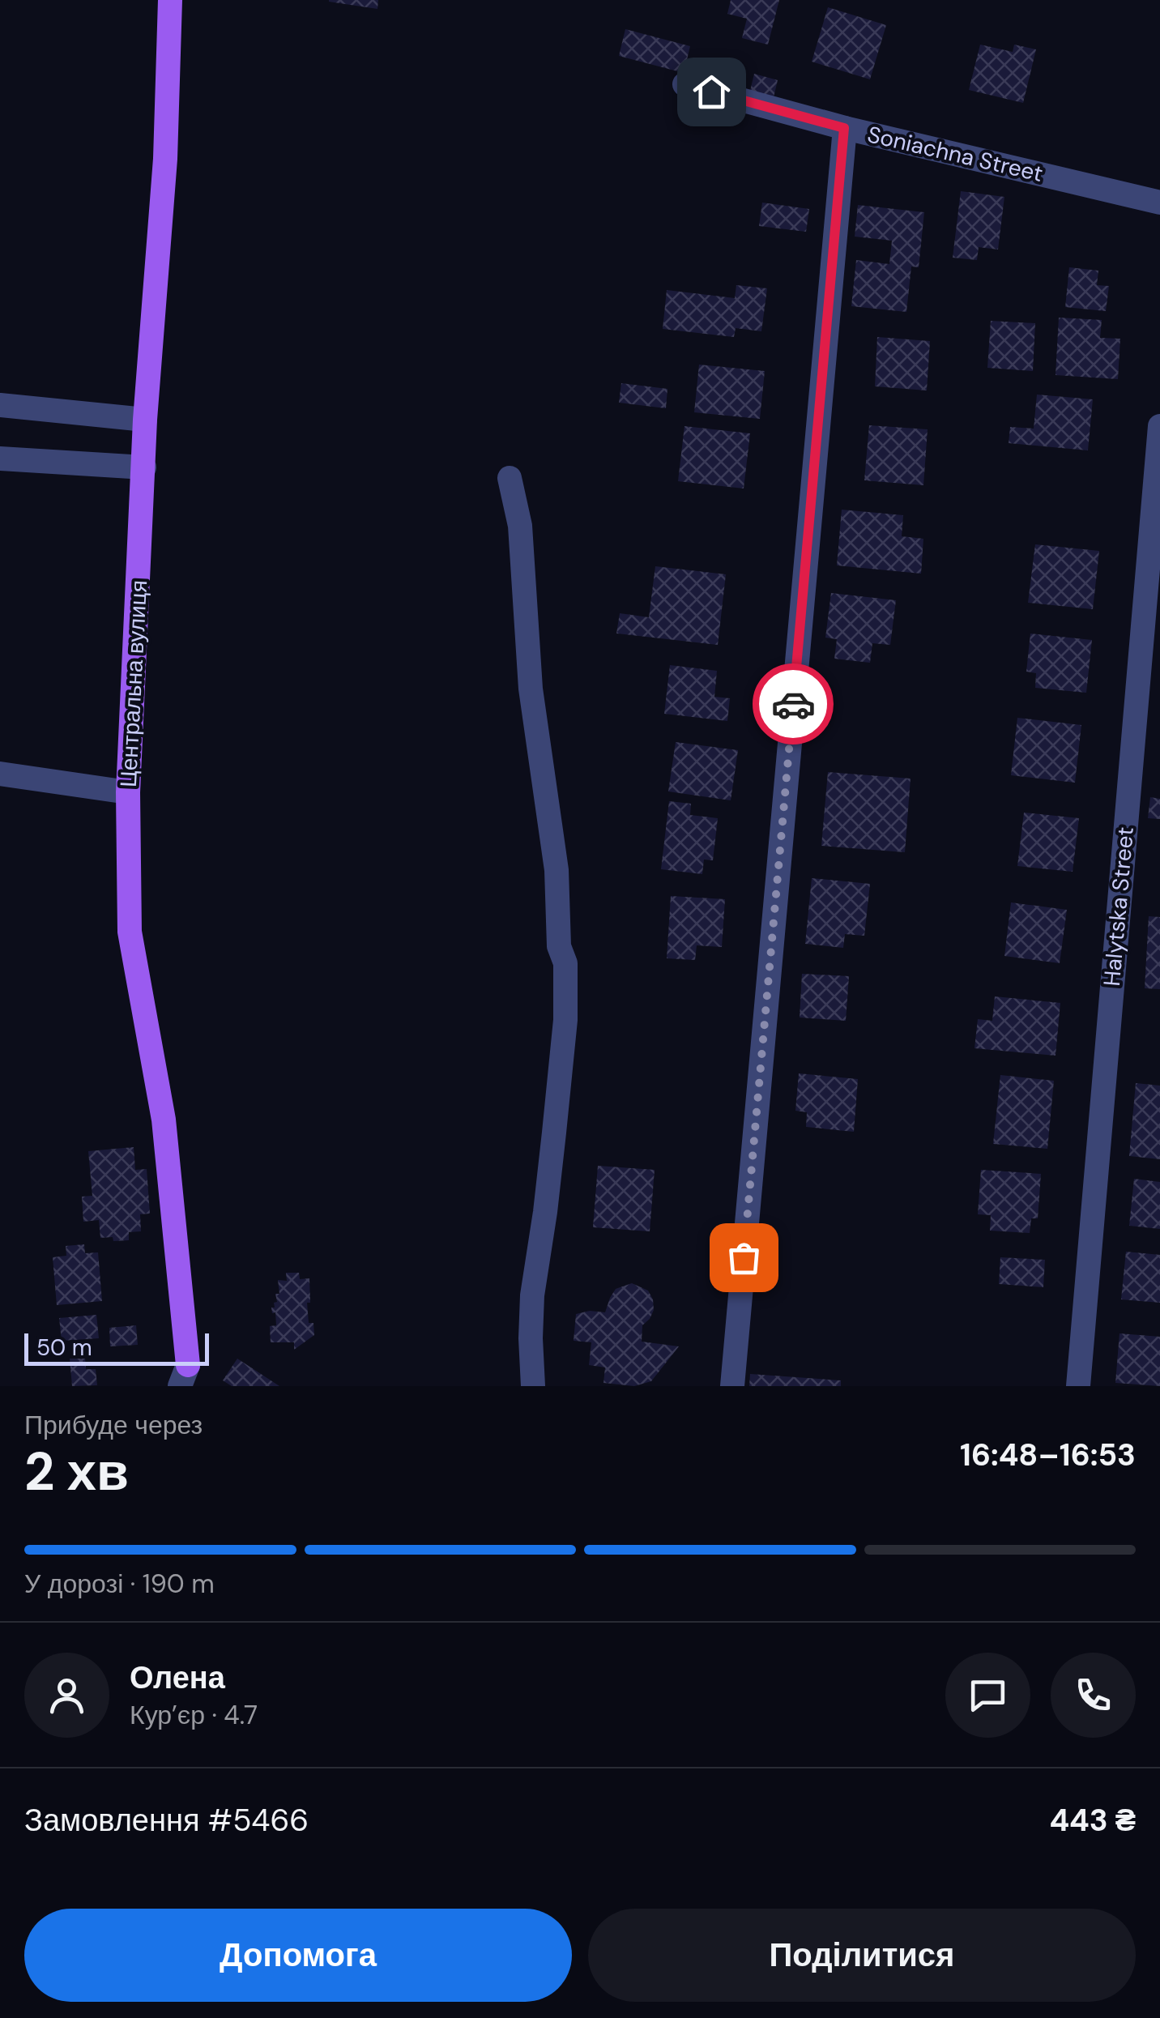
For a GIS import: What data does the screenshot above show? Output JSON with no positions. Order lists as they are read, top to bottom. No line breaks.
{"streets":{"main road":["Центральна вулиця"],"street":["Soniachna Street","Halytska Street"]},"scale_bar":"50 m","page":{"scale":"50 m","heading":["2 хв","Прибуде через","16:48–16:53"],"panel":["Олена","Кур’єр · 4.7","Замовлення #5466","443 ₴"],"bar":"У дорозі · 190 m","buttons":["Допомога","Поділитися"]}}
